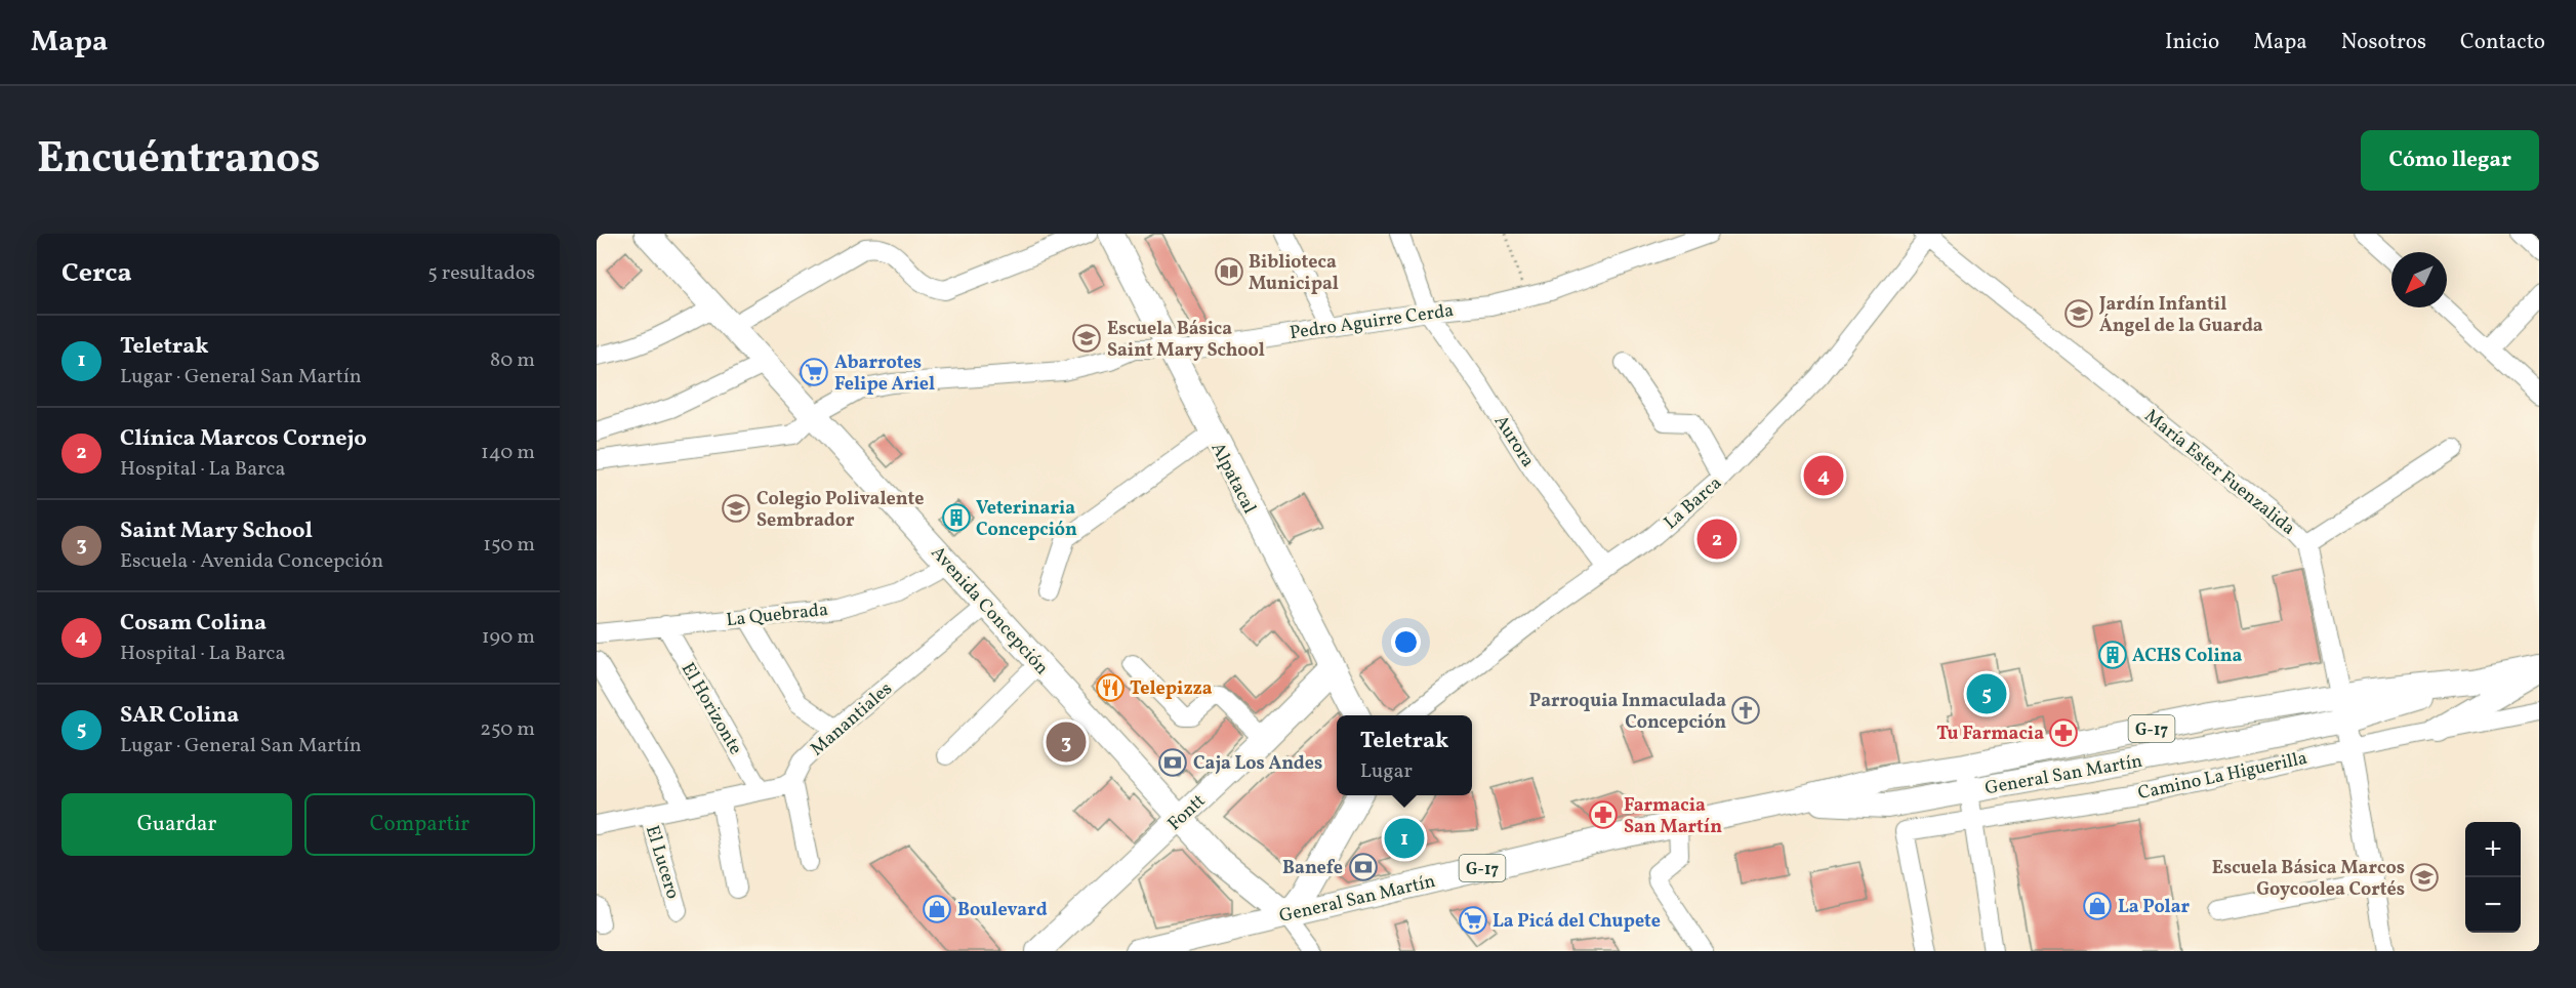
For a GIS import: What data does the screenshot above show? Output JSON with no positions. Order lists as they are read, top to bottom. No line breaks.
{"streets":{"main road":["Alpatacal","Avenida Concepción","G-17","General San Martín","Fontt"],"street":["Pedro Aguirre Cerda","Aurora","María Ester Fuenzalida","La Barca","La Quebrada","El Horizonte","Manantiales","Camino La Higuerilla","El Lucero"]},"crossings":[["Pedro Aguirre Cerda","Aurora"],["Pedro Aguirre Cerda","Alpatacal"],["Pedro Aguirre Cerda","Avenida Concepción"],["Aurora","La Barca"],["María Ester Fuenzalida","La Barca"],["María Ester Fuenzalida","General San Martín"],["María Ester Fuenzalida","Camino La Higuerilla"],["Alpatacal","Fontt"],["Avenida Concepción","La Quebrada"],["Avenida Concepción","Manantiales"],["Avenida Concepción","General San Martín"],["Avenida Concepción","Fontt"],["La Quebrada","El Horizonte"]],"places":{"library":["Biblioteca Municipal"],"school or university":["Jardín Infantil Ángel de la Guarda","Escuela Básica Saint Mary School","Colegio Polivalente Sembrador","Escuela Básica Marcos Goycoolea Cortés"],"supermarket":["Abarrotes Felipe Ariel","La Picá del Chupete"],"building":["Veterinaria Concepción","ACHS Colina"],"restaurant":["Telepizza"],"church":["Parroquia Inmaculada Concepción"],"pharmacy":["Tu Farmacia","Farmacia San Martín"],"bank":["Caja Los Andes","Banefe"],"shop":["La Polar","Boulevard"]},"north":"bottom left","page":{"header":"Mapa","nav":["Inicio","Mapa","Nosotros","Contacto"],"title":"Encuéntranos","buttons":["Cómo llegar",["Guardar","Compartir"]],"heading":["Cerca","5 resultados"],"list":[{"mark":"1","name":"Teletrak","note":"Lugar · General San Martín","value":"80 m"},{"mark":"2","name":"Clínica Marcos Cornejo","note":"Hospital · La Barca","value":"140 m"},{"mark":"3","name":"Saint Mary School","note":"Escuela · Avenida Concepción","value":"150 m"},{"mark":"4","name":"Cosam Colina","note":"Hospital · La Barca","value":"190 m"},{"mark":"5","name":"SAR Colina","note":"Lugar · General San Martín","value":"250 m"}],"pins":["4","2","5","3","1"],"popup":["Teletrak","Lugar"],"map_buttons":["+","−"]}}
